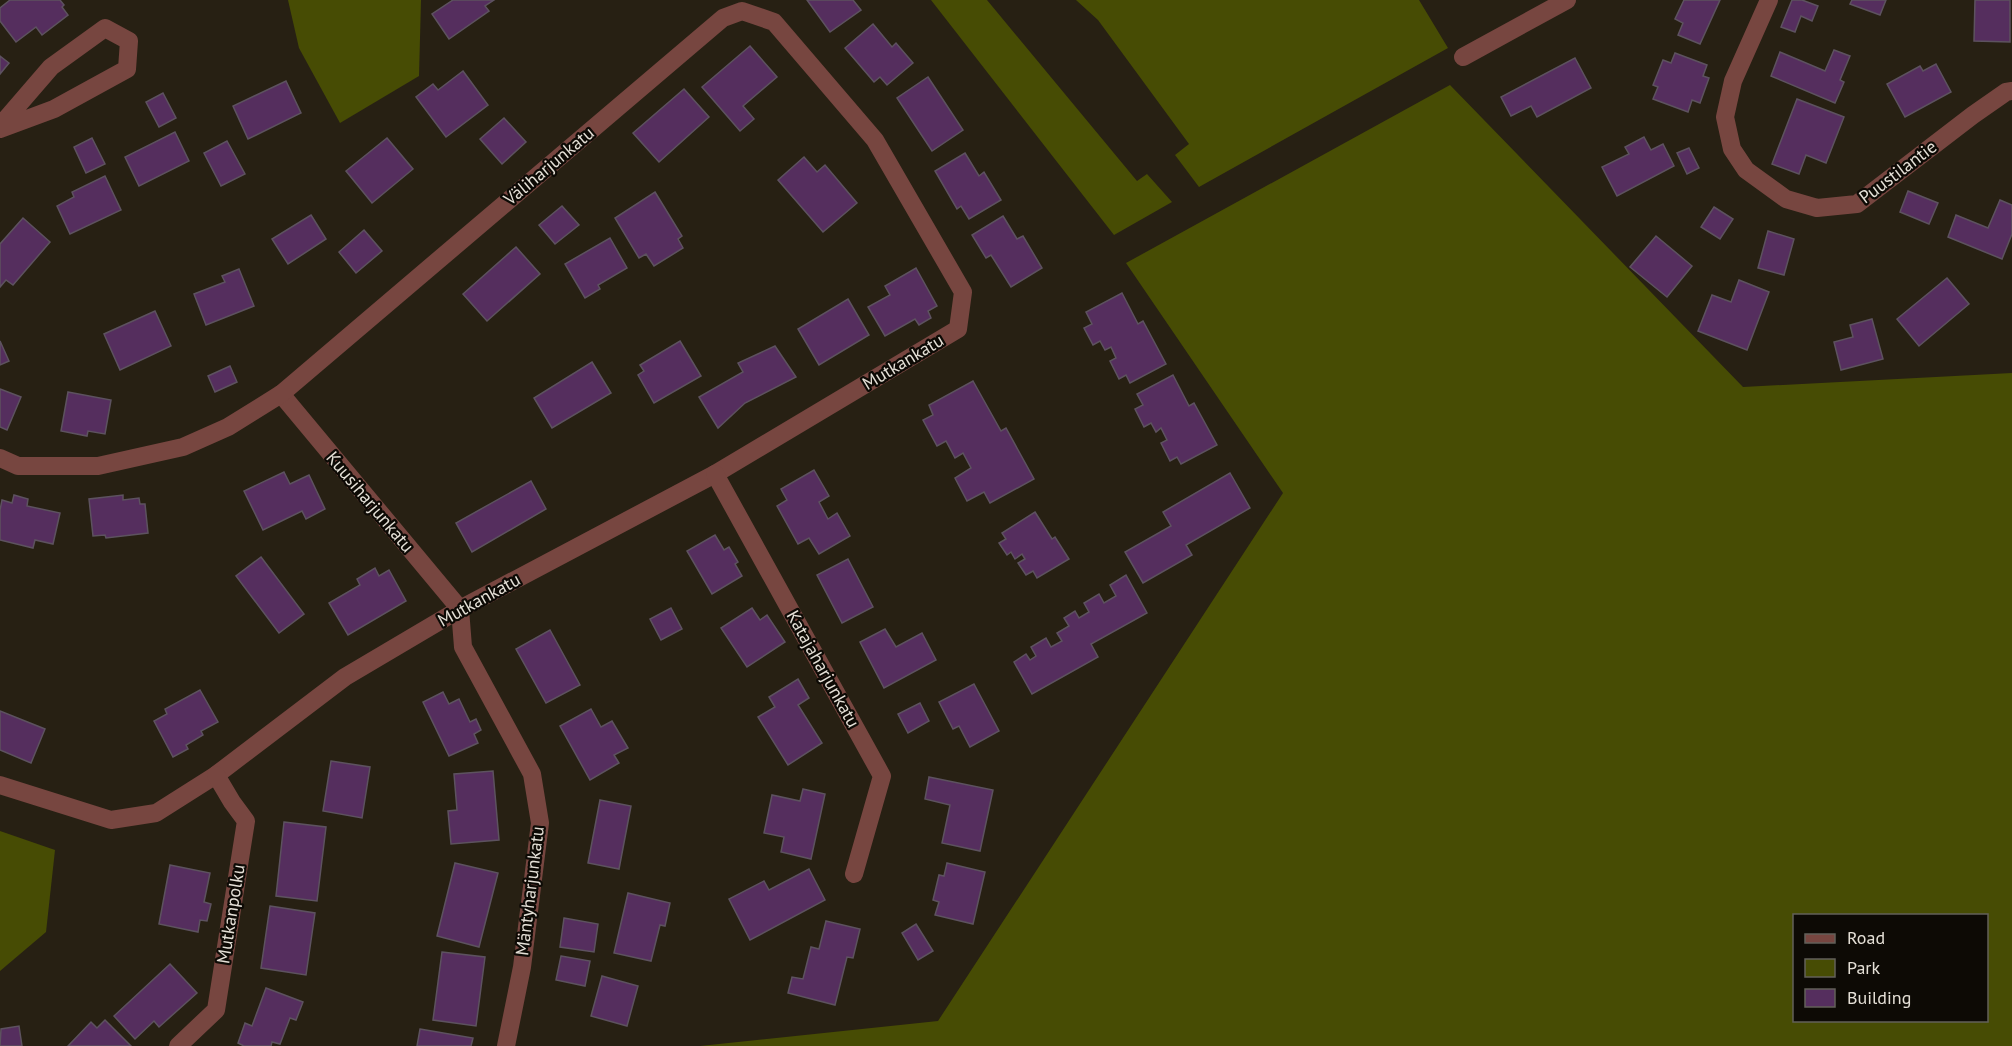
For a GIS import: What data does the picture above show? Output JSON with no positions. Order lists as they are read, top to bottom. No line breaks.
{"streets":{"street":["Väliharjunkatu","Puustilantie","Mutkankatu","Kuusiharjunkatu","Katajaharjunkatu","Mäntyharjunkatu","Mutkanpolku"]},"crossings":[["Väliharjunkatu","Mutkankatu"],["Väliharjunkatu","Kuusiharjunkatu"],["Mutkankatu","Kuusiharjunkatu"],["Mutkankatu","Katajaharjunkatu"],["Mutkankatu","Mäntyharjunkatu"],["Mutkankatu","Mutkanpolku"],["Kuusiharjunkatu","Mäntyharjunkatu"]],"legend":["Road","Park","Building"]}
